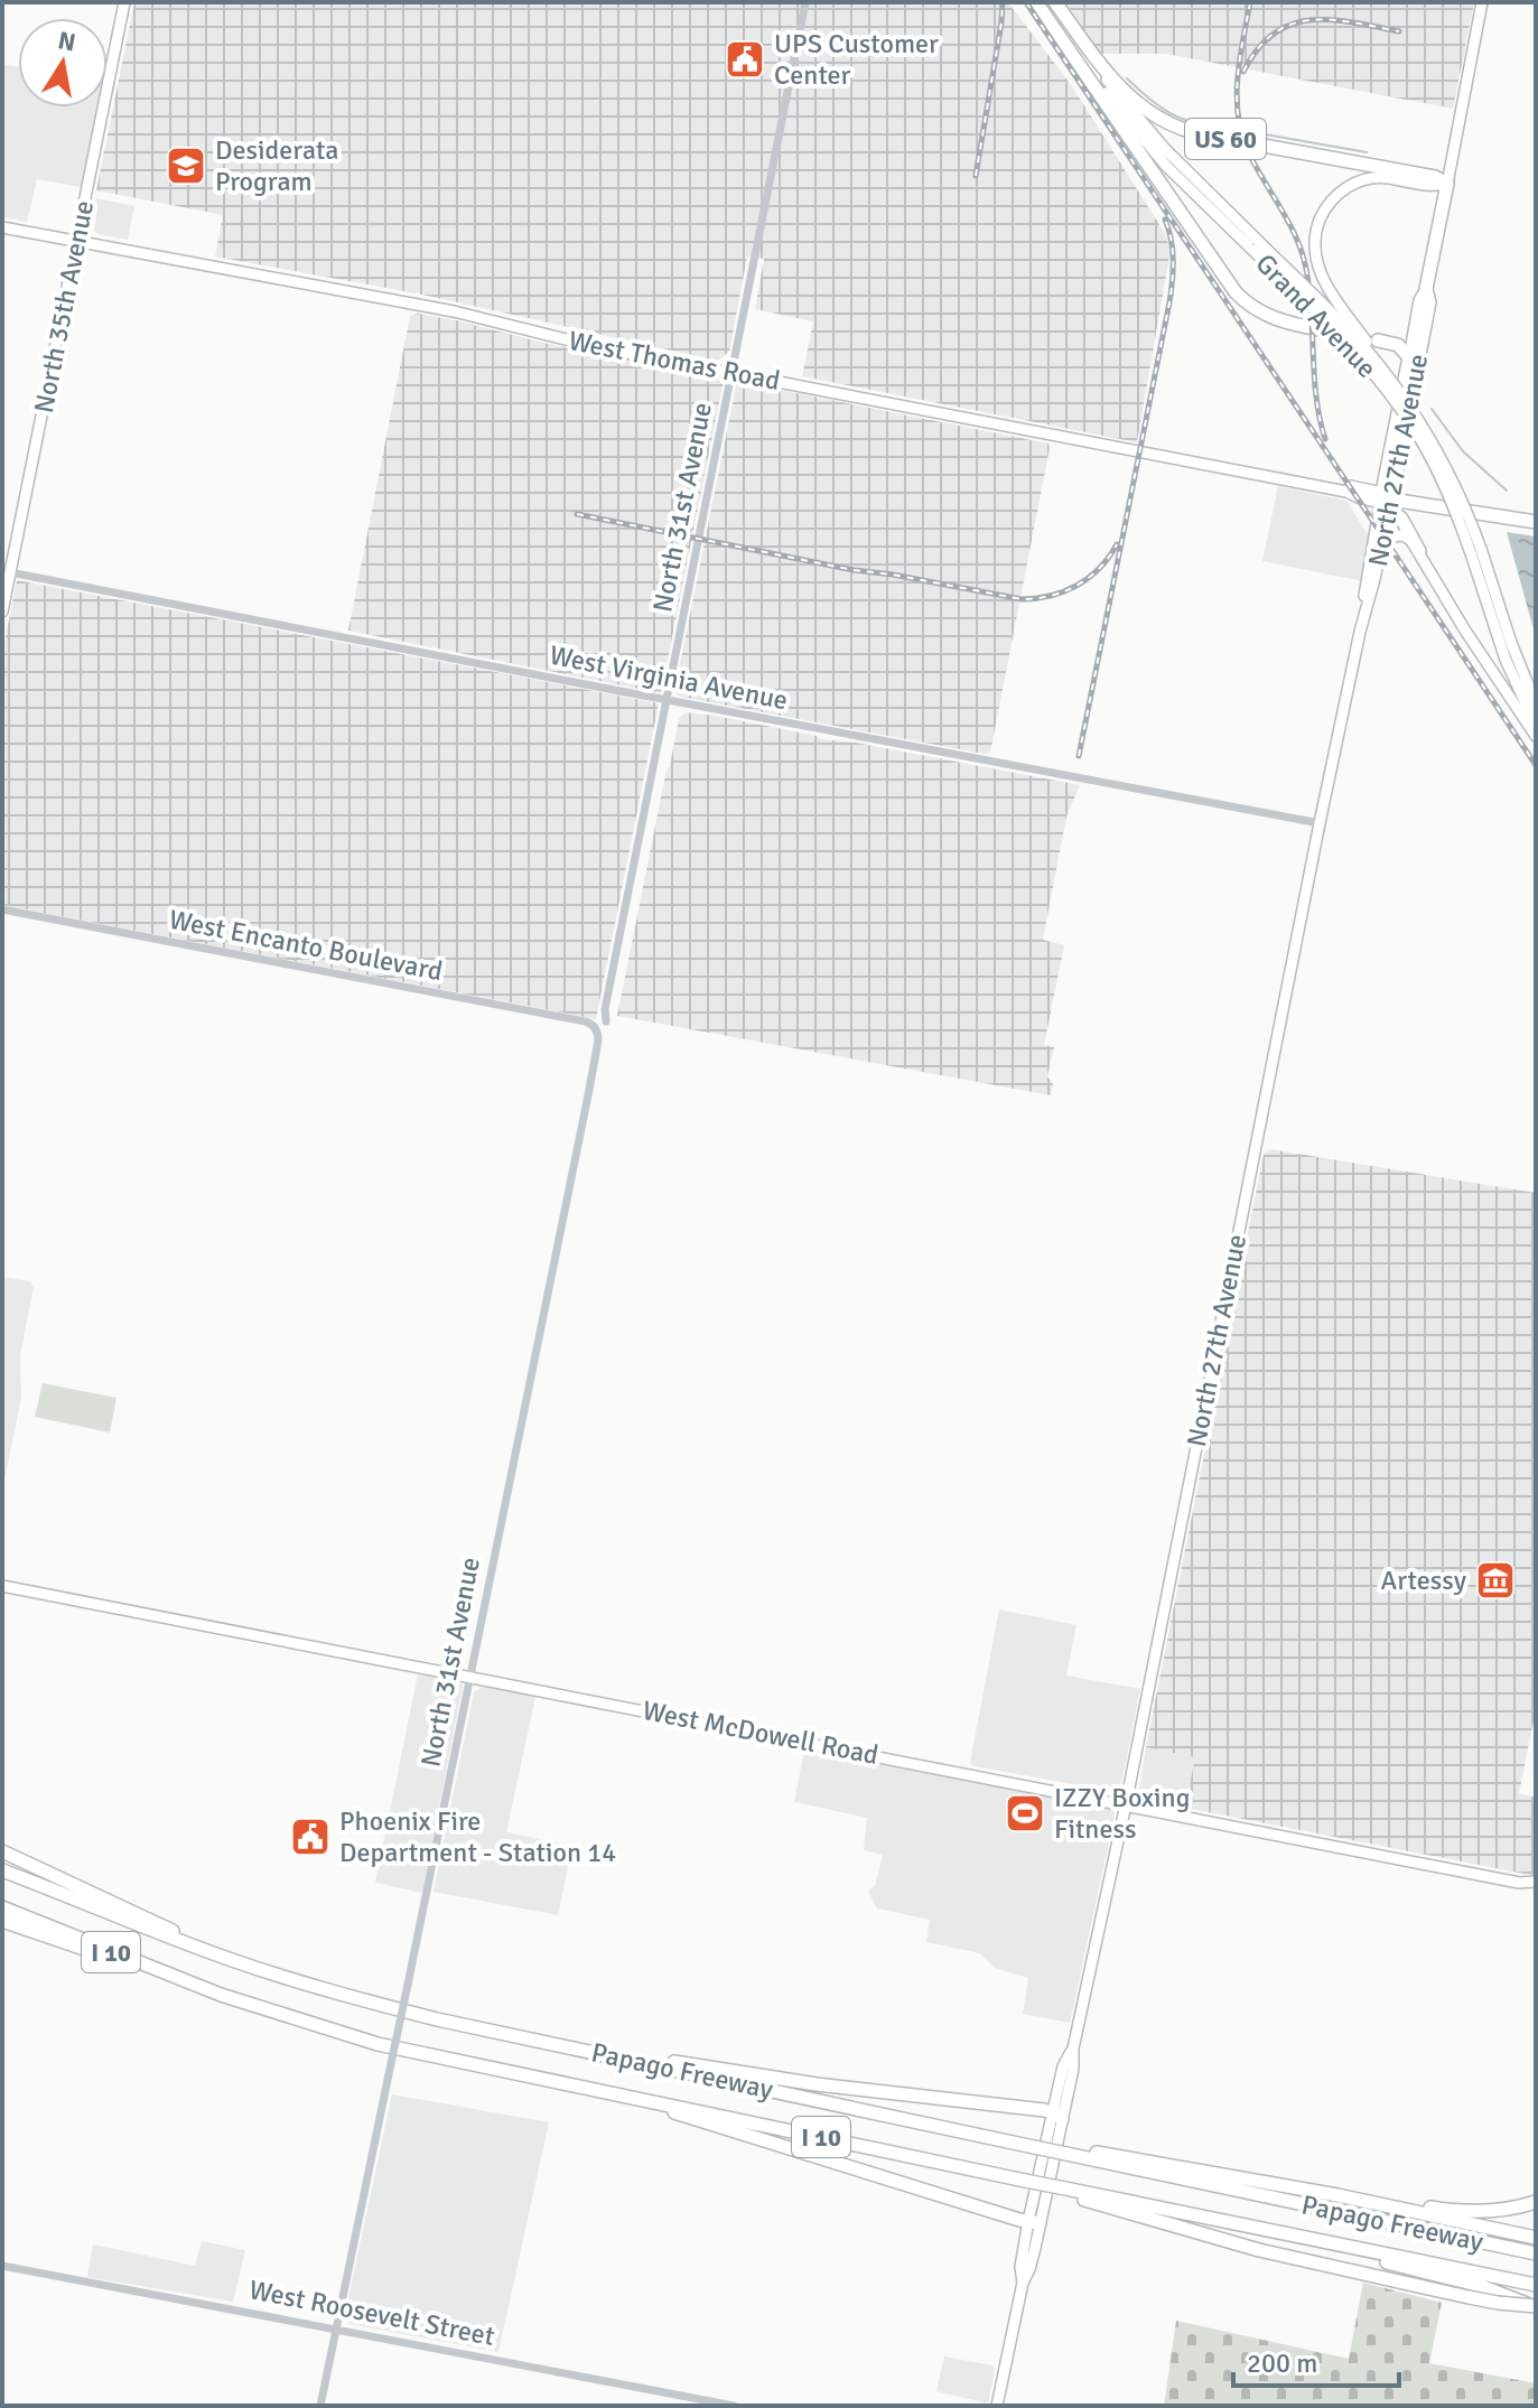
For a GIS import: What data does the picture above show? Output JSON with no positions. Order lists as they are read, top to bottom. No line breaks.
{"streets":{"highway":["US 60","West Thomas Road","North 27th Avenue","I 10","Papago Freeway"],"main road":["North 35th Avenue","Grand Avenue","West McDowell Road"],"street":["North 31st Avenue","West Virginia Avenue","West Encanto Boulevard","West Roosevelt Street"]},"crossings":[["US 60","Grand Avenue"],["US 60","North 27th Avenue"],["North 35th Avenue","West Thomas Road"],["North 35th Avenue","West Virginia Avenue"],["West Thomas Road","North 27th Avenue"],["West Thomas Road","North 31st Avenue"],["North 27th Avenue","West Virginia Avenue"],["North 27th Avenue","West McDowell Road"],["North 31st Avenue","West Virginia Avenue"],["North 31st Avenue","West Encanto Boulevard"],["North 31st Avenue","West McDowell Road"],["North 31st Avenue","West Roosevelt Street"]],"places":{"public building":["UPS Customer Center","Phoenix Fire Department - Station 14"],"school or university":["Desiderata Program"],"museum":["Artessy"],"sports":["IZZY Boxing Fitness"]},"scale_bar":"200 m","north":"top"}
